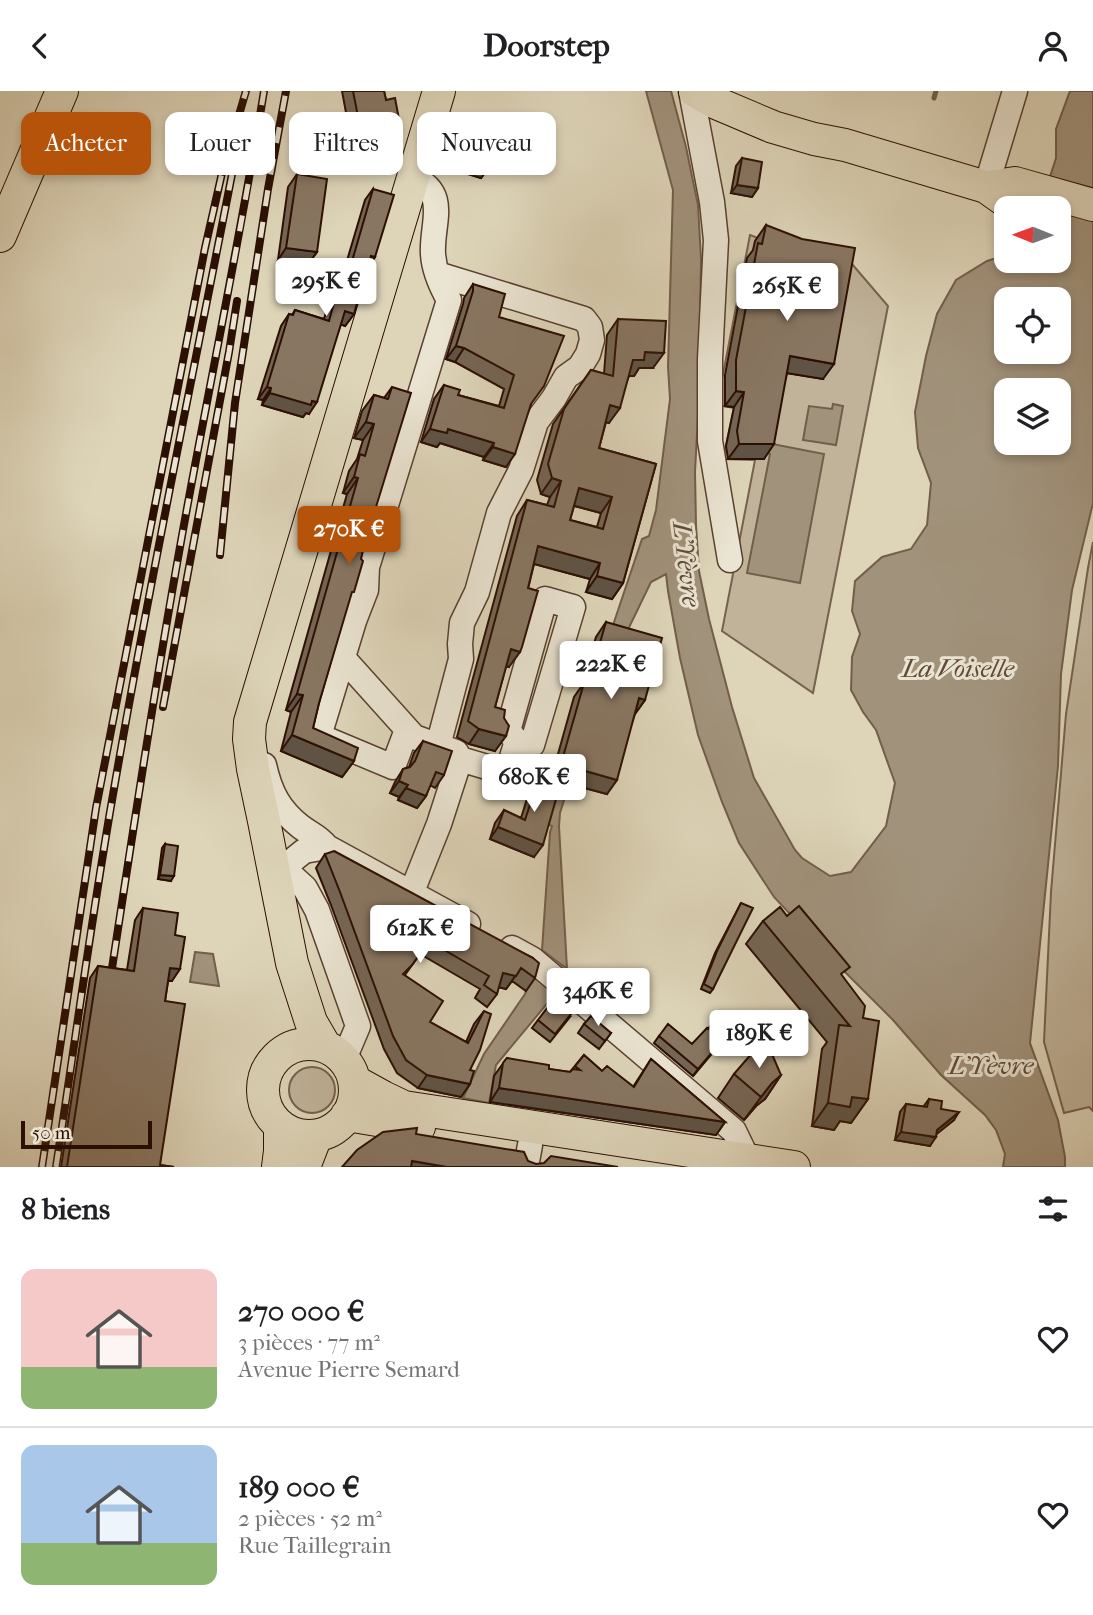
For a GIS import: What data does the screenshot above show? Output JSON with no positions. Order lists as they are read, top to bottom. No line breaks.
{"water":["L'Yèvre","La Voiselle"],"scale_bar":"50 m","north":"left","page":{"header":"Doorstep","chip":["Acheter","Louer","Filtres","Nouveau"],"price":["295K €","265K €","270K €","222K €","680K €","612K €","346K €","189K €"],"scale":"50 m","heading":"8 biens","list":[{"name":"270 000 €","note":"3 pièces · 77 m² · Avenue Pierre Semard"},{"name":"189 000 €","note":"2 pièces · 52 m² · Rue Taillegrain"}]}}
